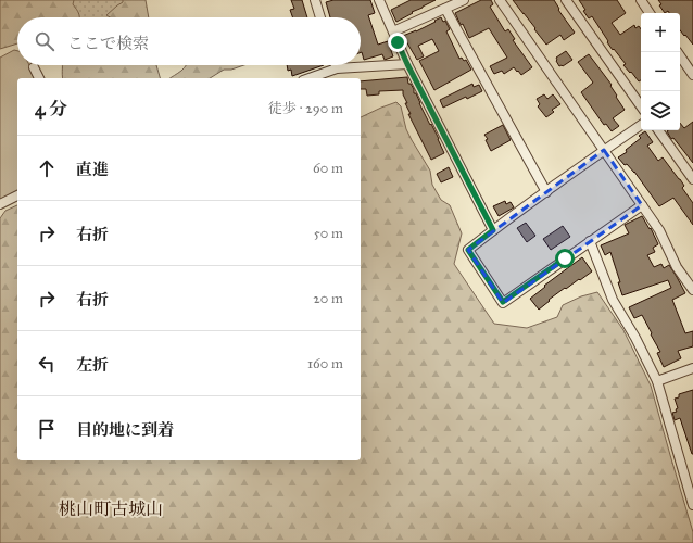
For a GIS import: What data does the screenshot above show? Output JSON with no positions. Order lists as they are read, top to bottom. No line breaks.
{"districts":["桃山町古城山"],"page":{"map_buttons":["+","−"],"search":"ここで検索","heading":["4 分","徒歩 · 290 m"],"list":[["直進","60 m"],["右折","50 m"],["右折","20 m"],["左折","160 m"],"目的地に到着"]}}
